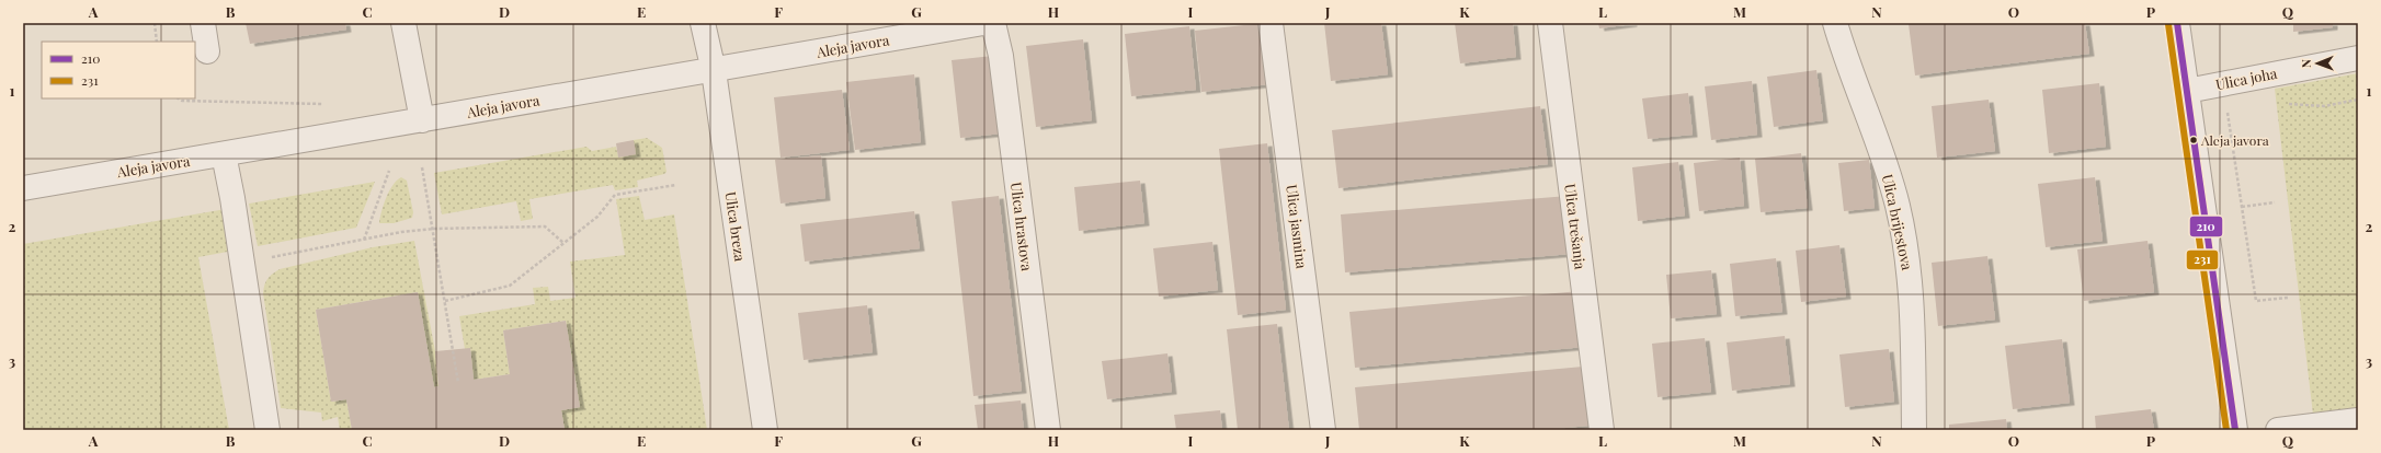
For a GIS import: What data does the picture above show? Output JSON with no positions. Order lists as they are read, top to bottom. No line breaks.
{"streets":{"street":["Aleja javora","Ulica joha","Ulica brijestova","Ulica breza","Ulica hrastova","Ulica jasmina","Ulica trešanja"]},"crossings":[["Aleja javora","Ulica breza"]],"places":["Aleja javora"],"lines":["transit line 210","transit line 231"],"legend":["210","231"],"north":"left","grid":{"columns":["A","B","C","D","E","F","G","H","I","J","K","L","M","N","O","P","Q"],"rows":["1","2","3"]}}
